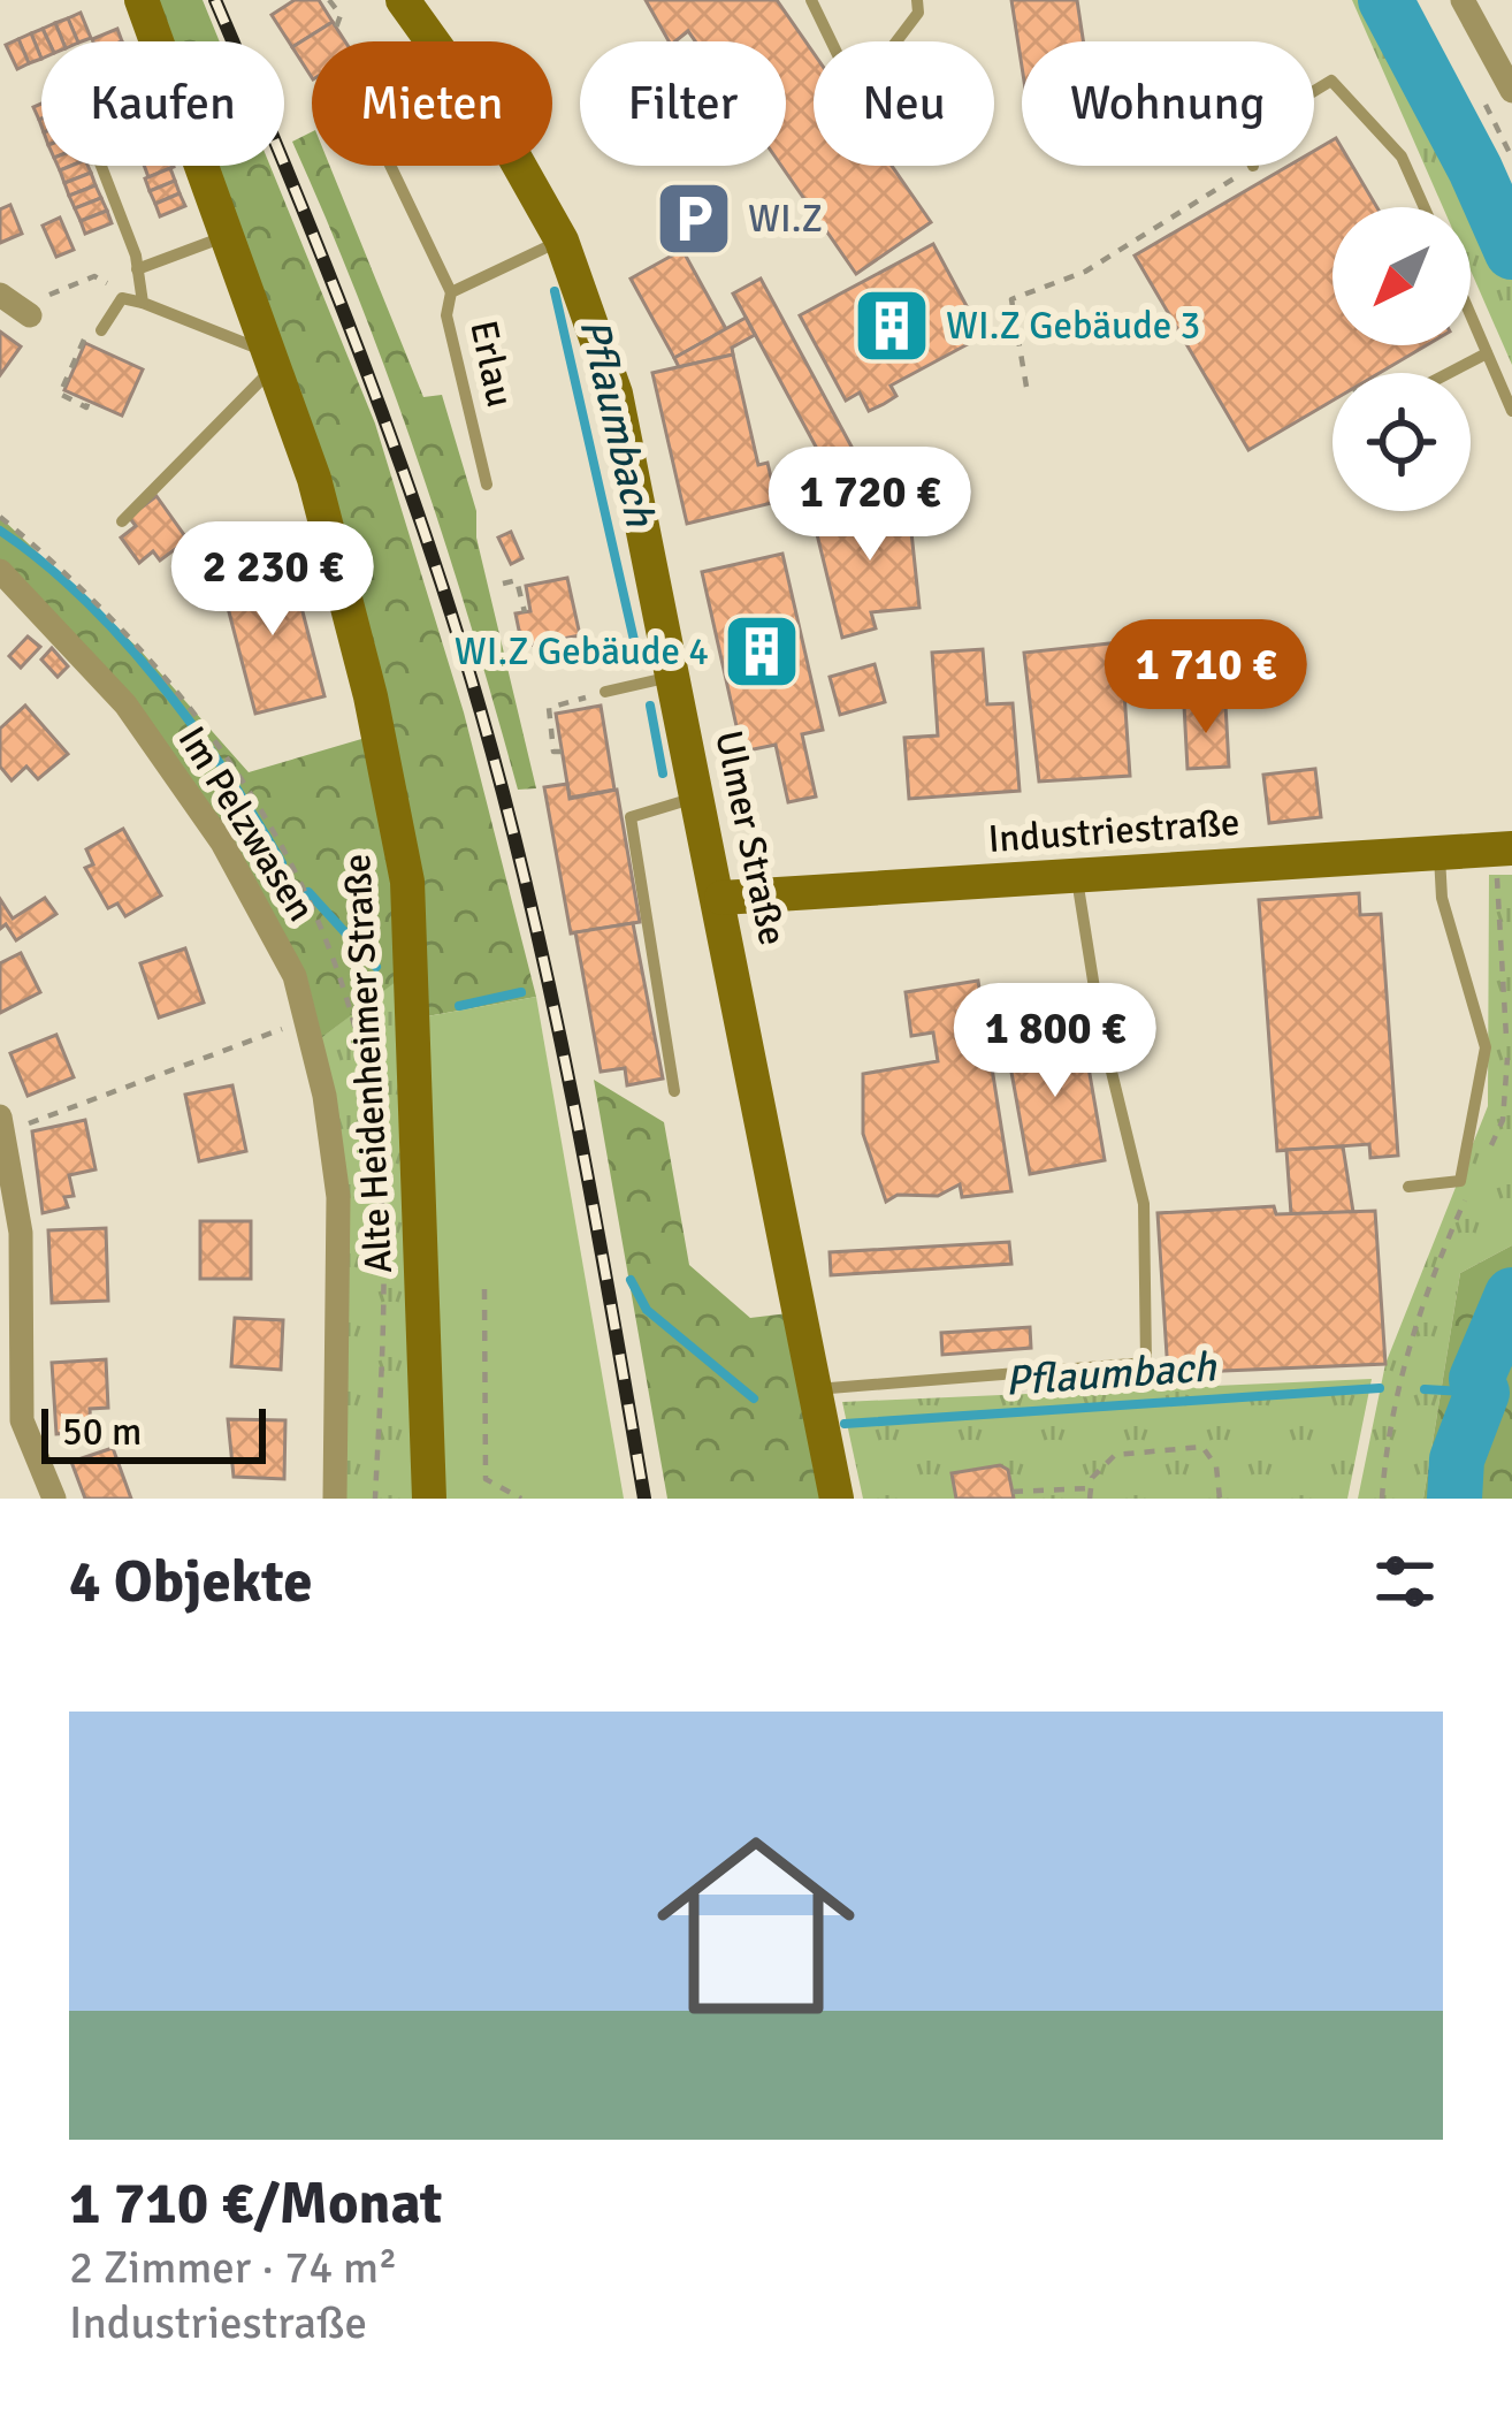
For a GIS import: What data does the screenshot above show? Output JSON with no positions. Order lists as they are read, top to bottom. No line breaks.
{"streets":{"street":["Im Pelzwasen","Industriestraße","Ulmer Straße","Alte Heidenheimer Straße"],"lane":["Erlau"]},"crossings":[["Erlau","Ulmer Straße"],["Industriestraße","Ulmer Straße"]],"water":["Pflaumbach"],"places":{"parking":["WI.Z"],"building":["WI.Z Gebäude 3","WI.Z Gebäude 4"]},"scale_bar":"50 m","north":"bottom left","page":{"chip":["Kaufen","Mieten","Filter","Neu","Wohnung"],"price":["1 720 €","2 230 €","1 710 €","1 800 €"],"scale":"50 m","heading":"4 Objekte","list":[{"name":"1 710 €/Monat","note":"2 Zimmer · 74 m² · Industriestraße"}]}}
